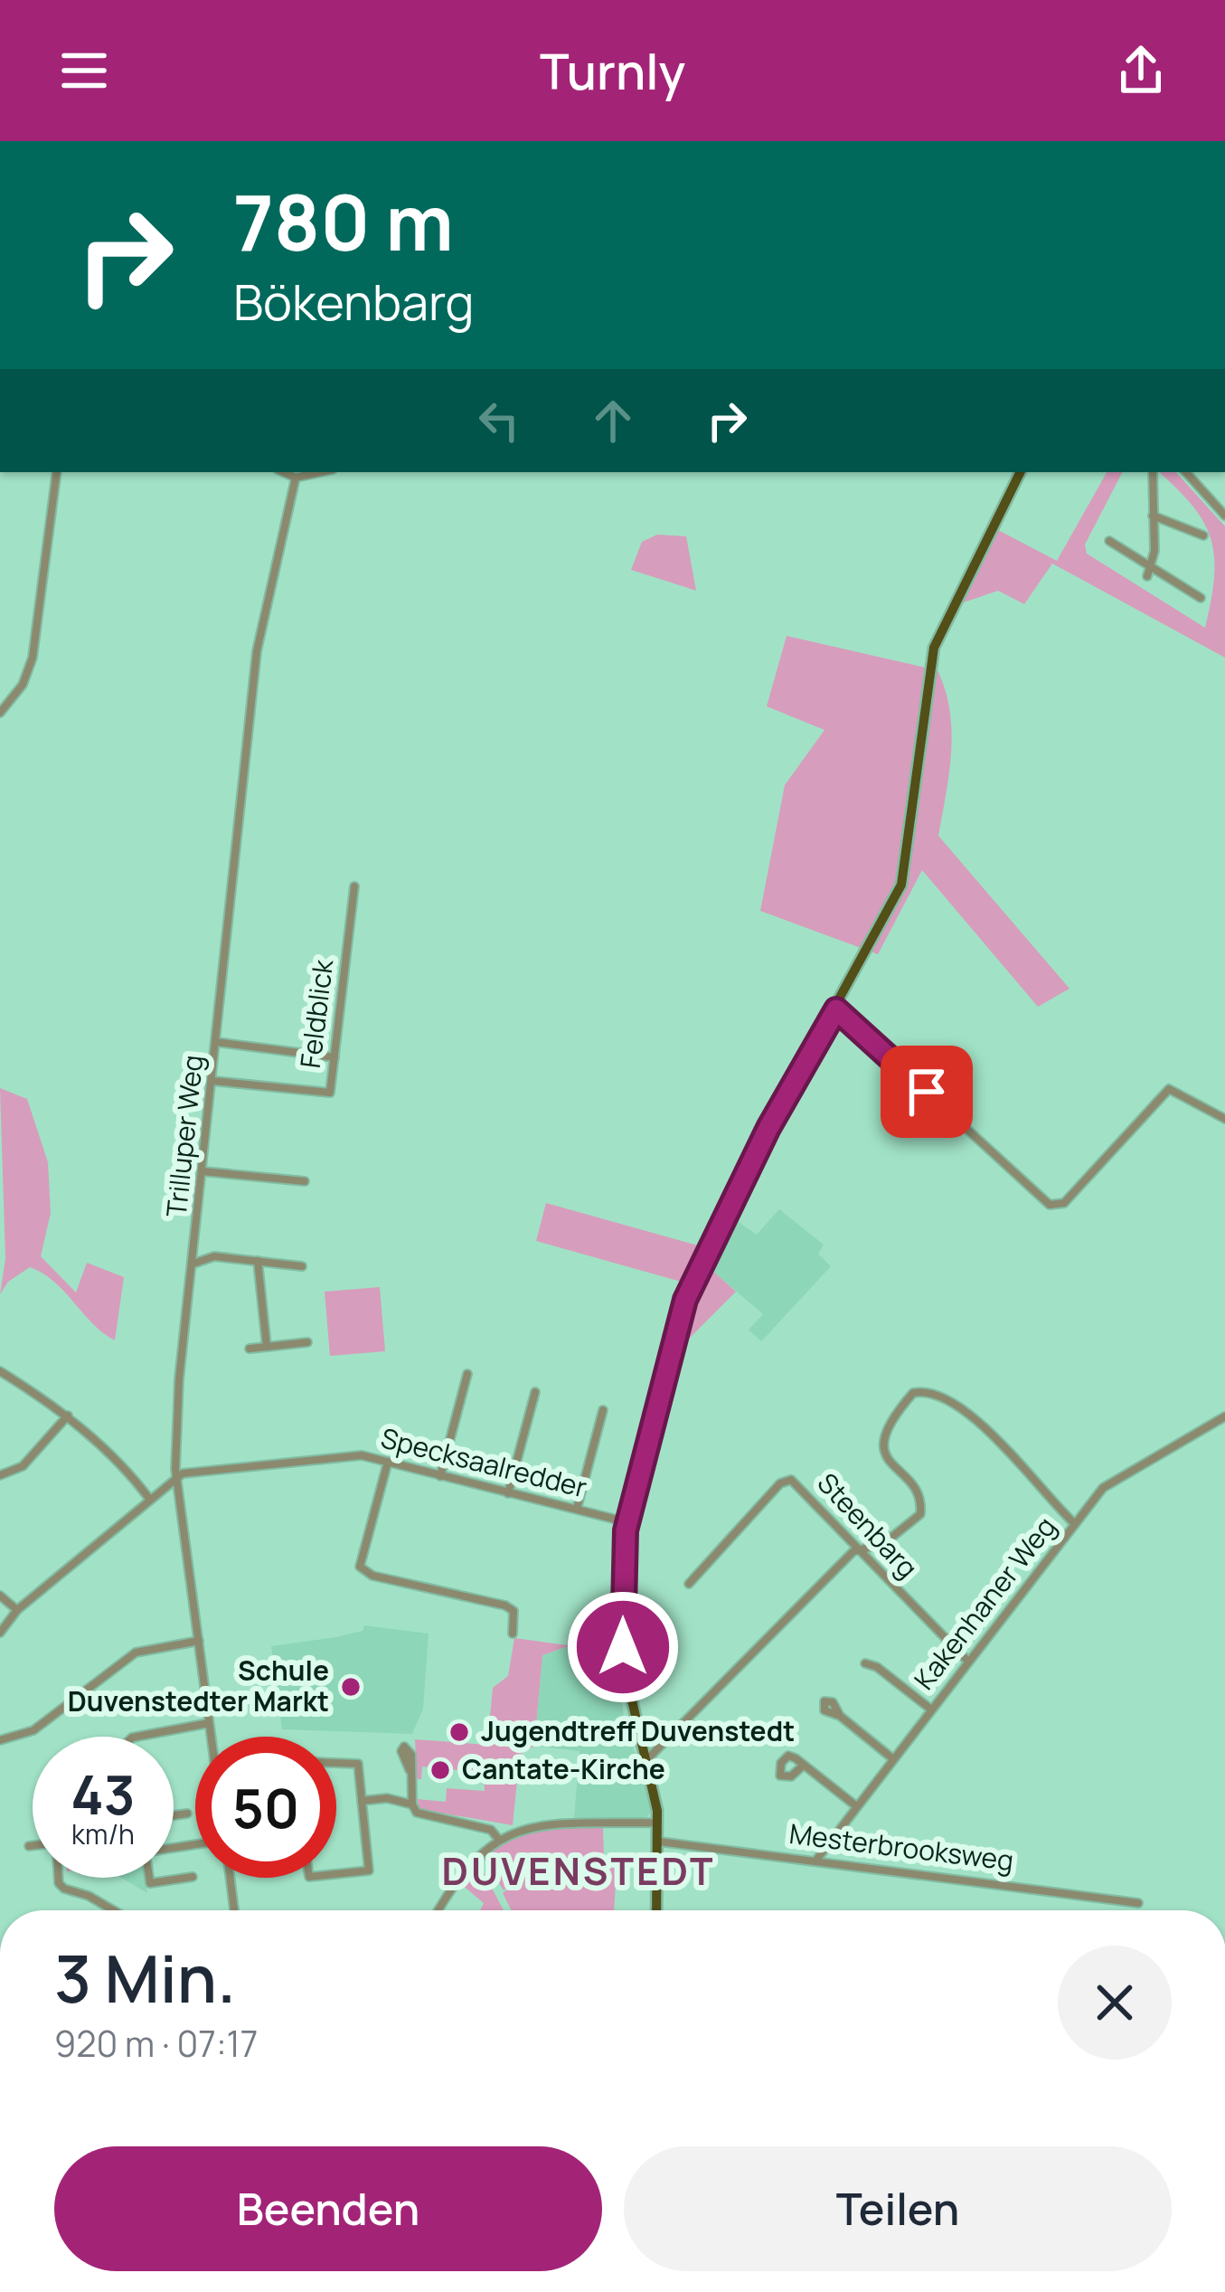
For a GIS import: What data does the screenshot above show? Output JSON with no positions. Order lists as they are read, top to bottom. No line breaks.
{"streets":{"street":["Feldblick","Trilluper Weg","Specksaalredder","Steenbarg","Kakenhaner Weg","Mesterbrooksweg"]},"crossings":[["Feldblick","Trilluper Weg"],["Trilluper Weg","Specksaalredder"],["Steenbarg","Kakenhaner Weg"],["Kakenhaner Weg","Mesterbrooksweg"]],"districts":["DUVENSTEDT"],"places":["Schule Duvenstedter Markt","Jugendtreff Duvenstedt","Cantate-Kirche"],"page":{"header":"Turnly","turn":["780 m","Bökenbarg"],"speed":"43 km/h","limit":"50","heading":["3 Min.","920 m · 07:17"],"buttons":["Beenden","Teilen"]}}
